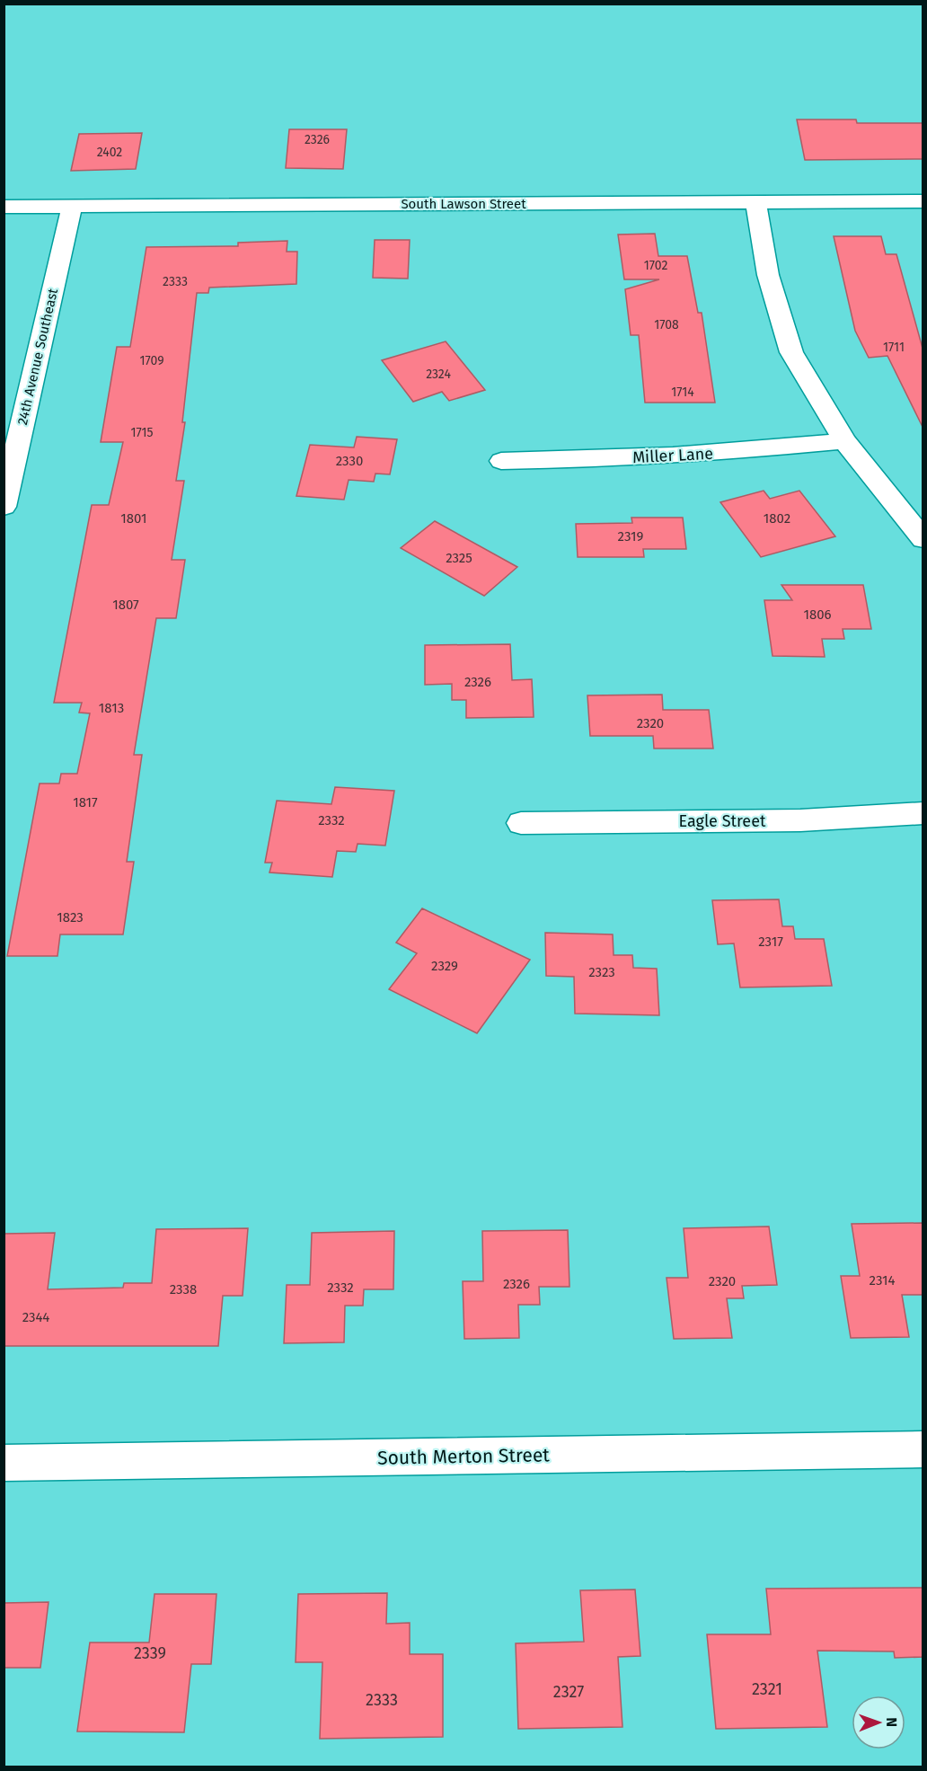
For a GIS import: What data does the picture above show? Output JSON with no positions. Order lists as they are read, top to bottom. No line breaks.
{"streets":{"street":["South Lawson Street","24th Avenue Southeast","Miller Lane","Eagle Street","South Merton Street"]},"crossings":[["South Lawson Street","24th Avenue Southeast"]],"house_numbers":["2326","2402","1702","2333","1708","1711","1709","2324","1714","1715","2330","1801","1802","2319","2325","1807","1806","2326","1813","2320","1817","2332","1823","2317","2329","2323","2314","2320","2326","2332","2338","2344","2339","2321","2327","2333"],"north":"right"}
